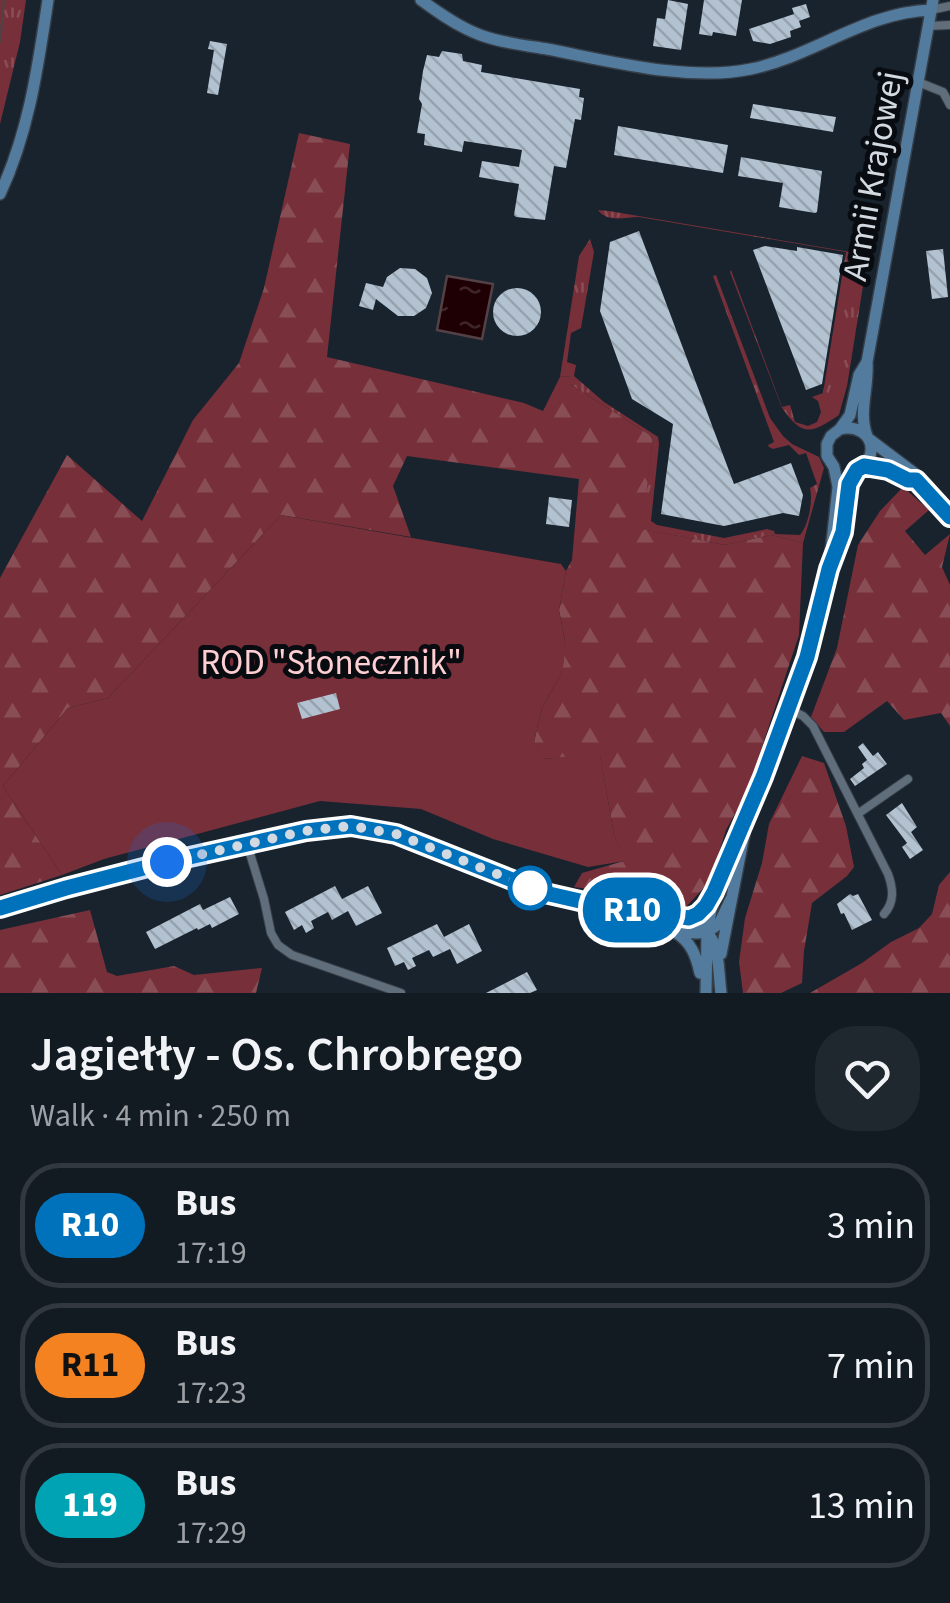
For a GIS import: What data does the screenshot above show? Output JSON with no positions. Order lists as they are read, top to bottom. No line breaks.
{"streets":{"street":["Armii Krajowej"]},"parks":["ROD \"Słonecznik\""],"lines":["bus line R10"],"page":{"on_map":"R10","heading":["Jagiełły - Os. Chrobrego","Walk · 4 min · 250 m"],"list":[{"mark":"R10","name":"Bus","note":"17:19","value":"3 min"},{"mark":"R11","name":"Bus","note":"17:23","value":"7 min"},{"mark":"119","name":"Bus","note":"17:29","value":"13 min"}]}}
